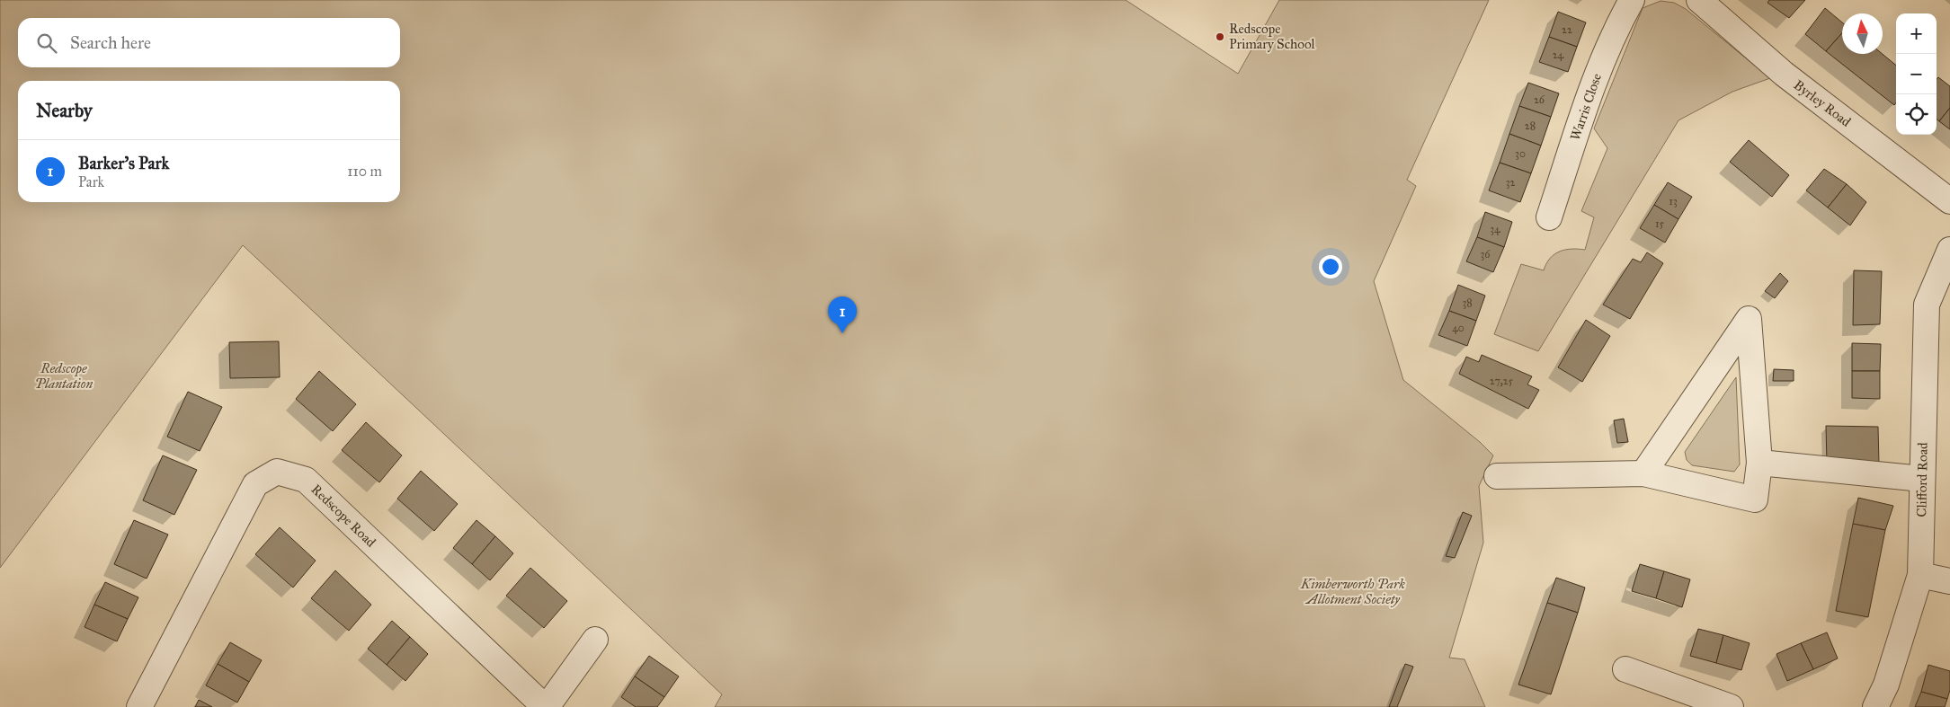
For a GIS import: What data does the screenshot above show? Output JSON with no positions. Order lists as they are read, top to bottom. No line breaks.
{"streets":{"street":["Byrley Road","Warris Close","Clifford Road","Redscope Road"]},"parks":["Redscope Plantation","Kimberworth Park Allotment Society"],"places":["Redscope Primary School"],"house_numbers":["22","24","26","28","30","32","13","15","34","36","38","40","27,25"],"north":"top","page":{"map_buttons":["+","−"],"search":"Search here","heading":"Nearby","list":[{"mark":"1","name":"Barker's Park","note":"Park","value":"110 m"}],"pins":"1"}}
